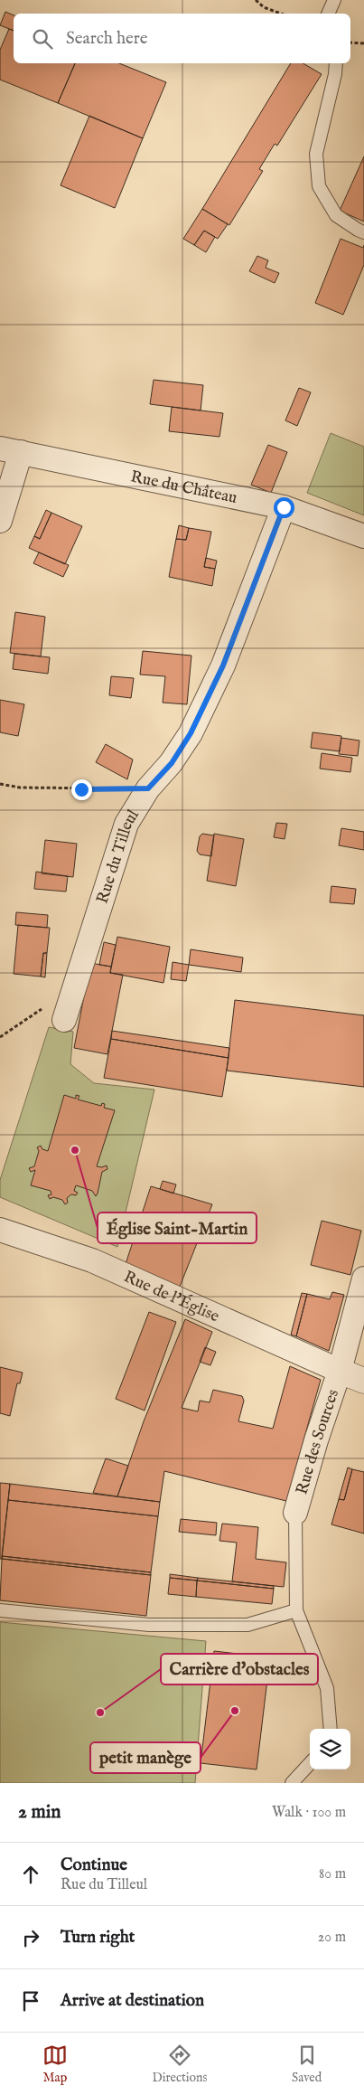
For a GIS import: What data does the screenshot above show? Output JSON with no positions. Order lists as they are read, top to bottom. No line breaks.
{"streets":{"street":["Rue du Château","Rue du Tilleul","Rue de l'Église","Rue des Sources"]},"crossings":[["Rue du Château","Rue du Tilleul"],["Rue de l'Église","Rue des Sources"]],"places":["Église Saint-Martin","petit manège","Carrière d'obstacles"],"page":{"search":"Search here","heading":["2 min","Walk · 100 m"],"list":[["Continue","Rue du Tilleul","80 m"],["Turn right","20 m"],"Arrive at destination"],"nav":["Map","Directions","Saved"]}}
